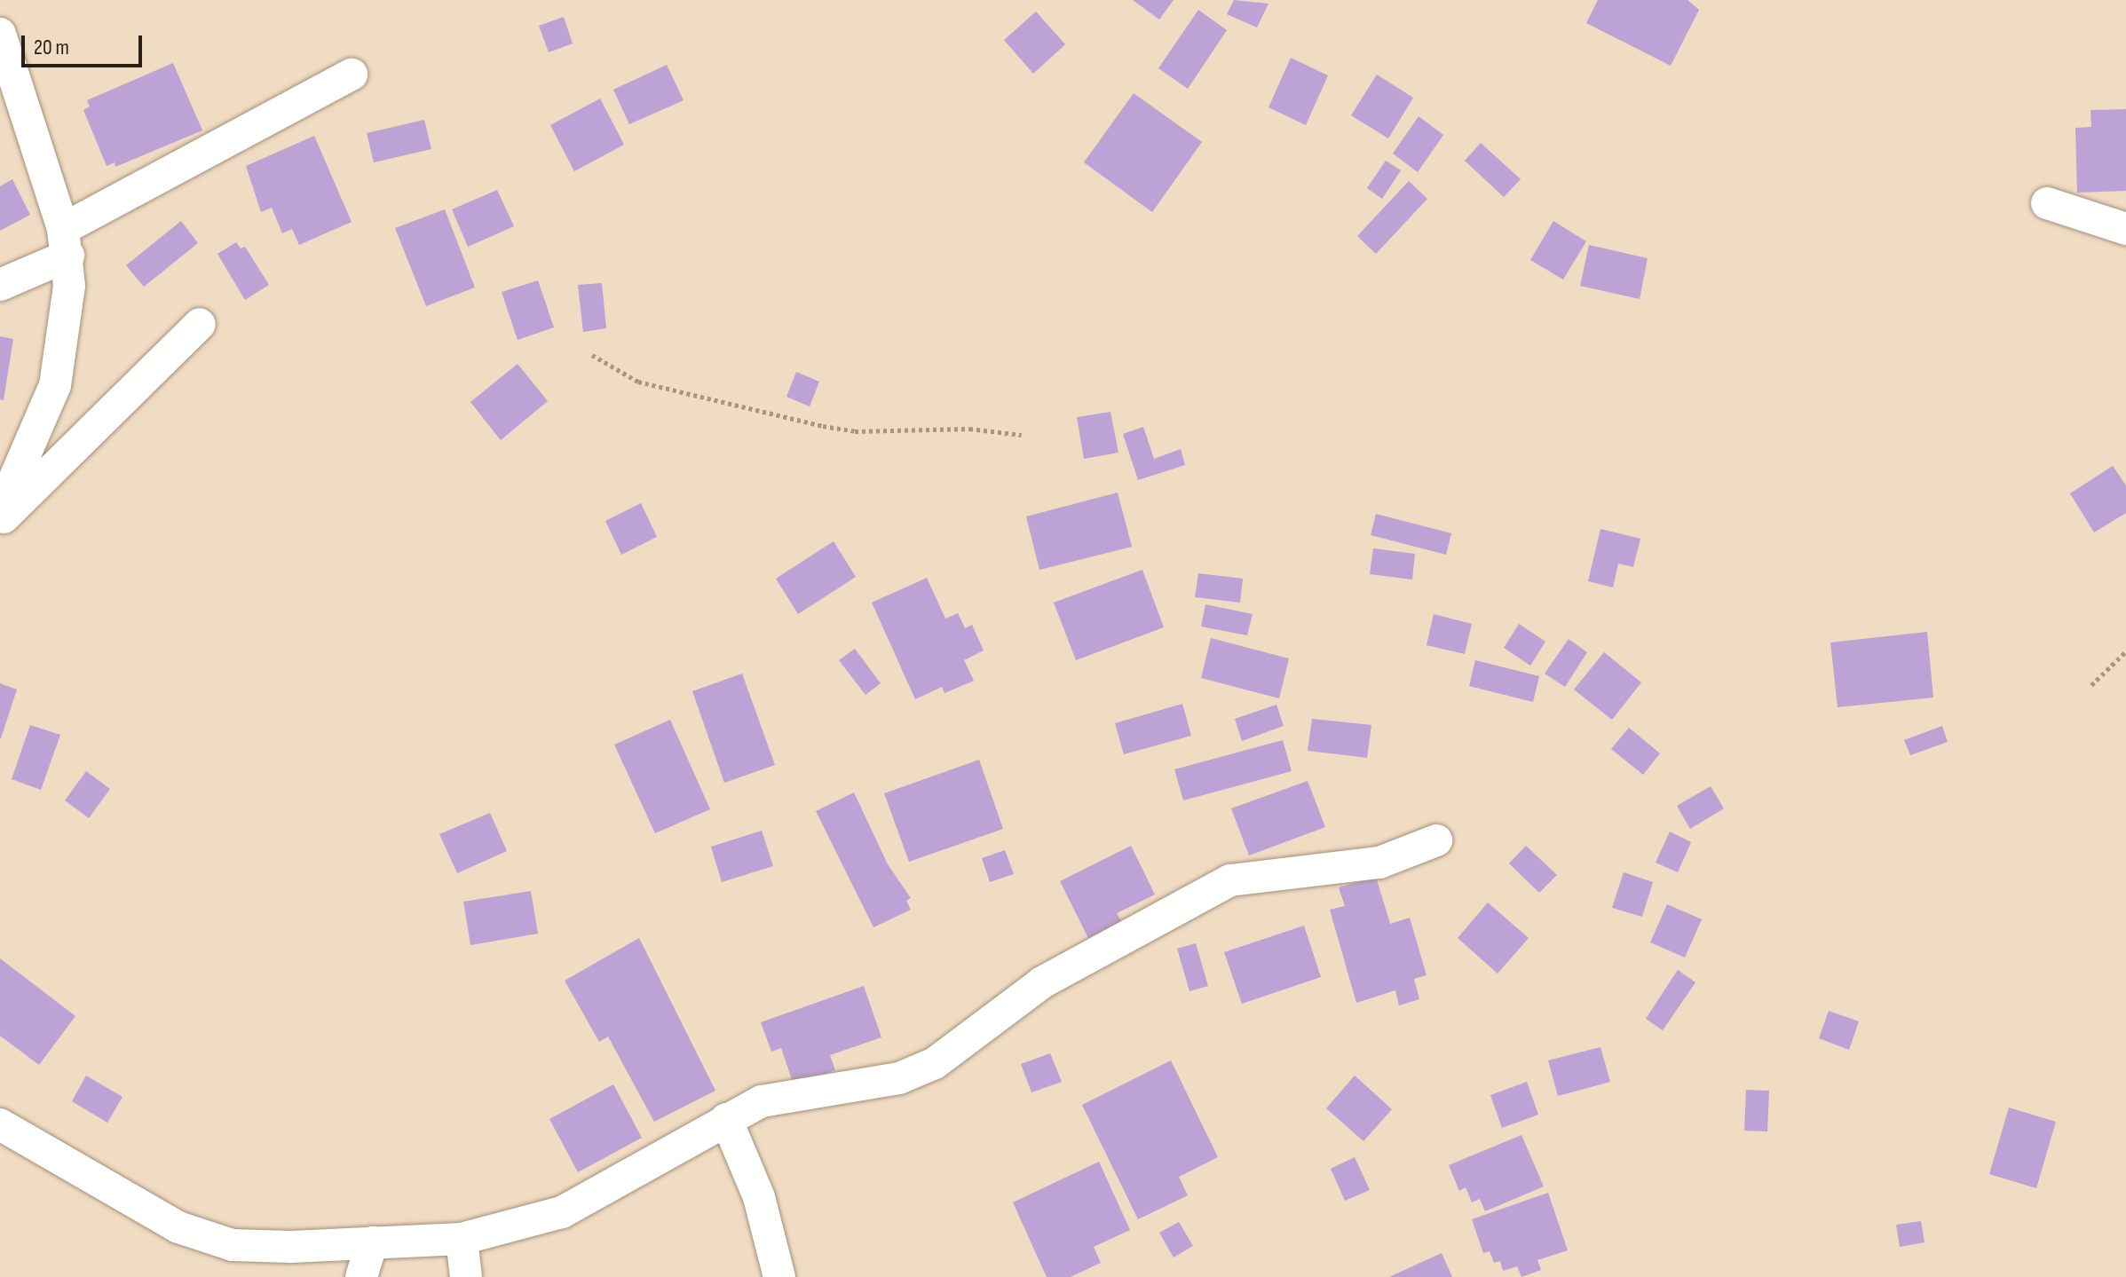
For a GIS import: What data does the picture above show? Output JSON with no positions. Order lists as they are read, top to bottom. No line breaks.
{"scale_bar":"20 m"}
